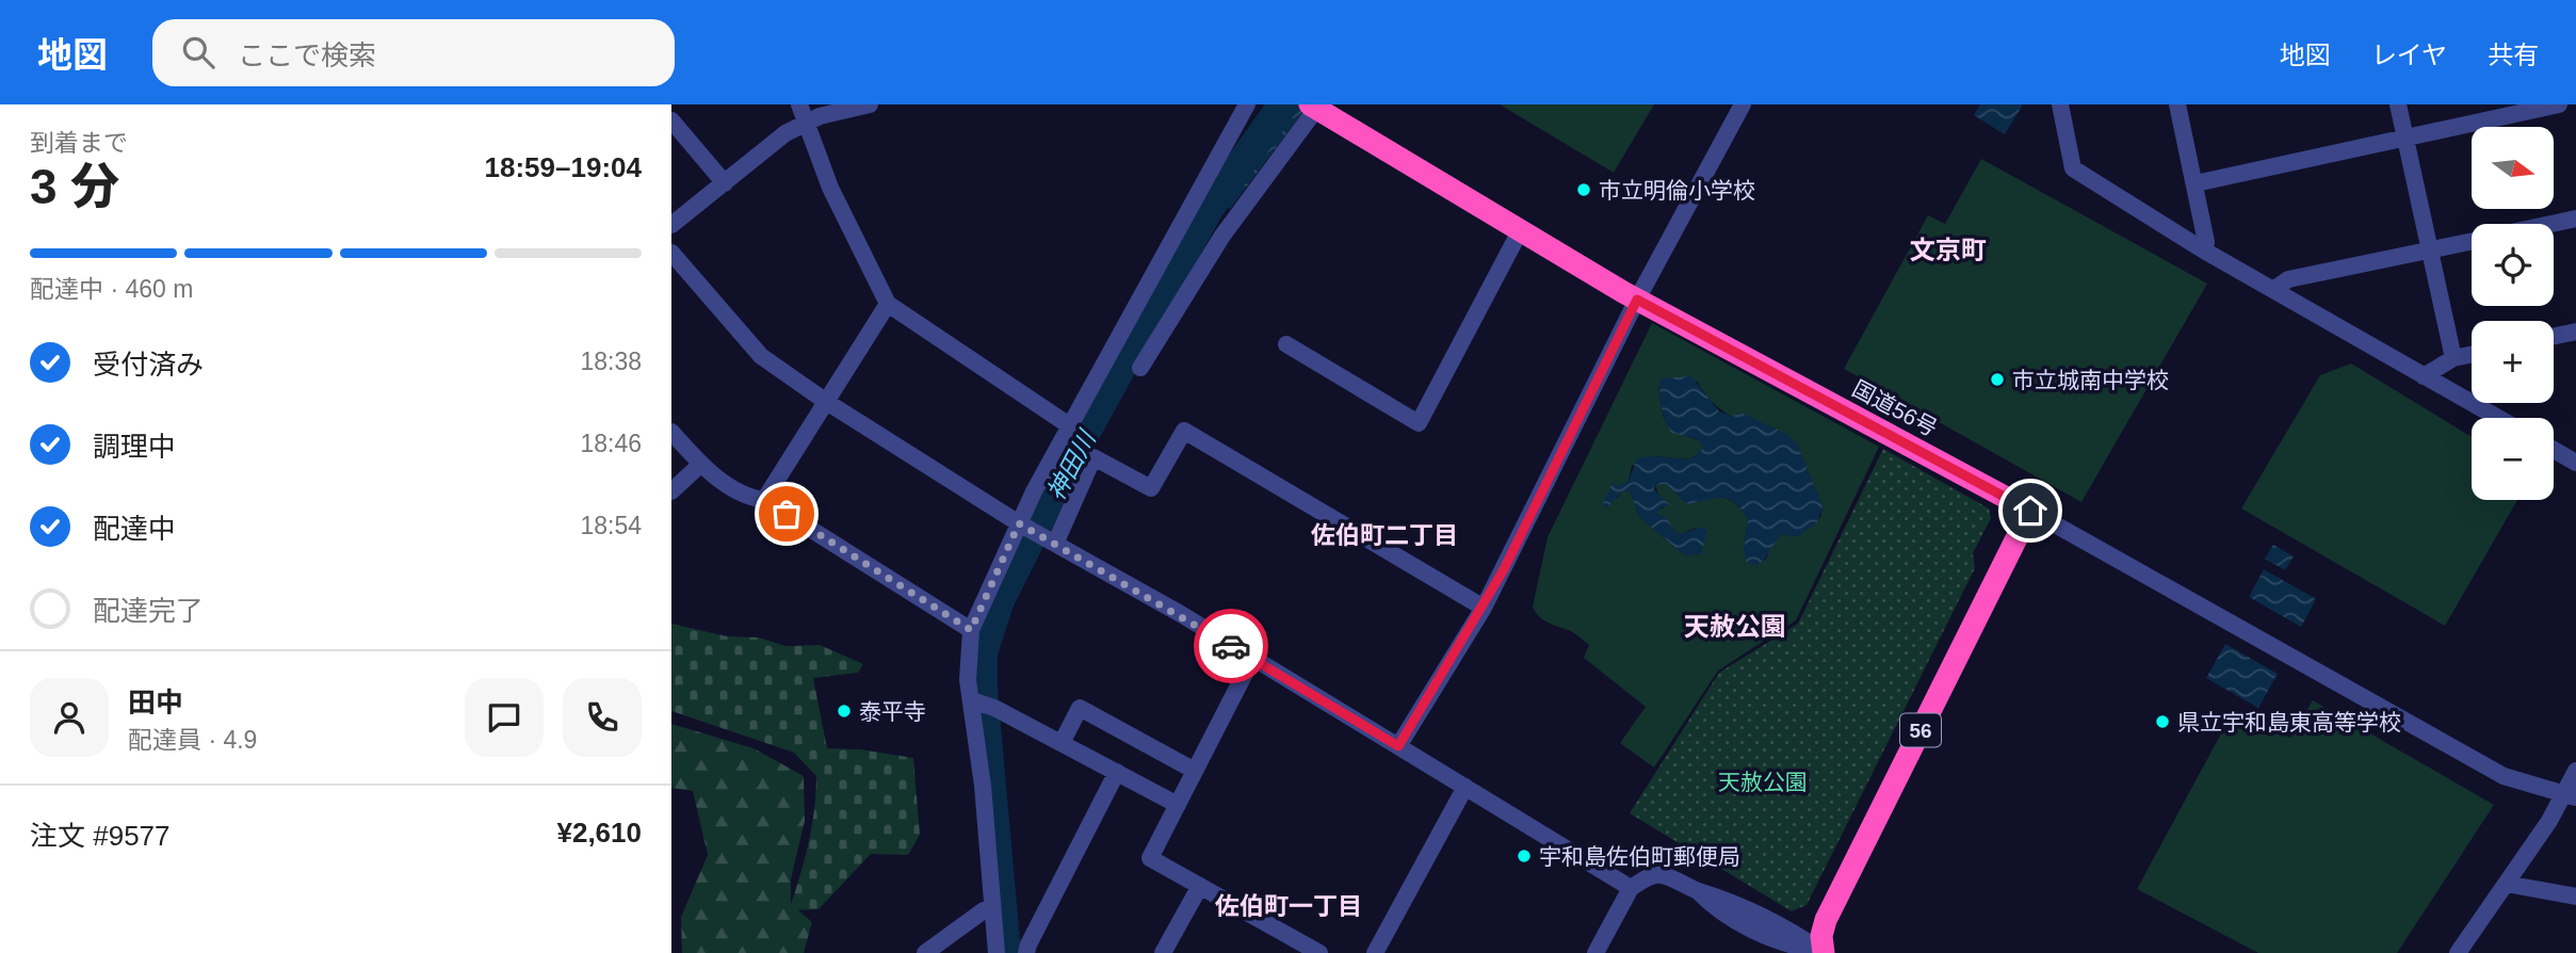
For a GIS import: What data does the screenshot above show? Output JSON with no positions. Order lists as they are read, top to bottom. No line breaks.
{"streets":{"highway":["国道56号","56"]},"crossings":[["国道56号","56"]],"districts":["文京町","佐伯町二丁目","天赦公園","佐伯町一丁目"],"water":["神田川"],"parks":["天赦公園"],"places":["市立明倫小学校","市立城南中学校","泰平寺","県立宇和島東高等学校","宇和島佐伯町郵便局"],"north":"right","page":{"header":"地図","search":"ここで検索","nav":["地図","レイヤ","共有"],"heading":["3 分","到着まで","18:59–19:04"],"panel":["田中","配達員 · 4.9","注文 #9577","¥2,610"],"map_buttons":["+","−"],"bar":"配達中 · 460 m","list":[["受付済み","18:38"],["調理中","18:46"],["配達中","18:54"],"配達完了"]}}
